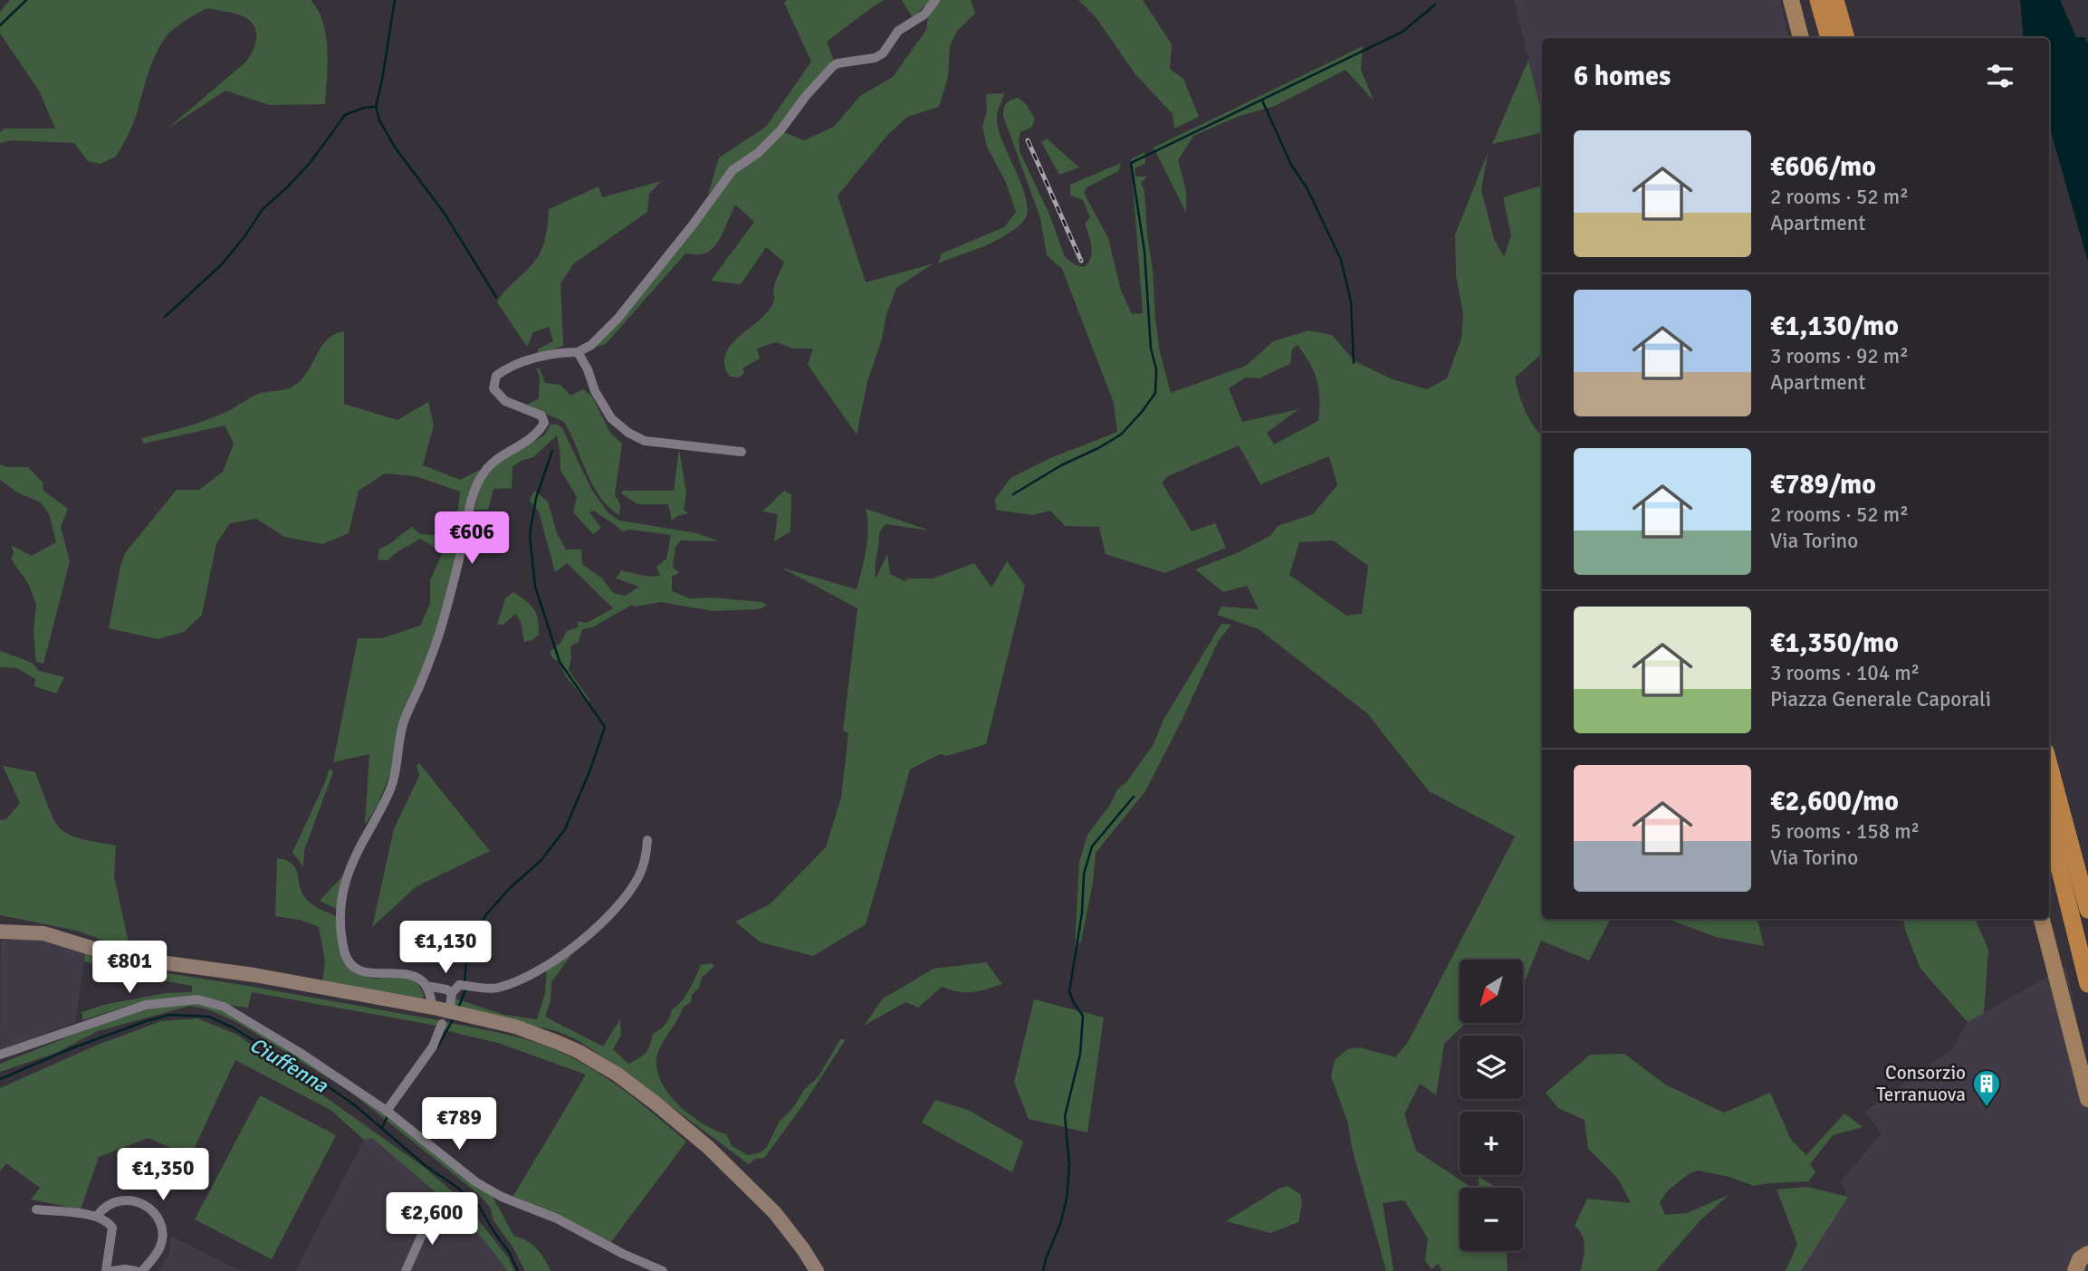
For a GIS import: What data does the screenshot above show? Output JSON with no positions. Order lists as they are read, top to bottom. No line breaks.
{"water":["Ciuffenna"],"places":{"building":["Consorzio Terranuova"]},"north":"bottom left","page":{"heading":"6 homes","list":[{"name":"€606/mo","note":"2 rooms · 52 m² · Apartment"},{"name":"€1,130/mo","note":"3 rooms · 92 m² · Apartment"},{"name":"€789/mo","note":"2 rooms · 52 m² · Via Torino"},{"name":"€1,350/mo","note":"3 rooms · 104 m² · Piazza Generale Caporali"},{"name":"€2,600/mo","note":"5 rooms · 158 m² · Via Torino"}],"price":["€606","€1,130","€801","€789","€1,350","€2,600"],"map_buttons":["+","−"]}}
